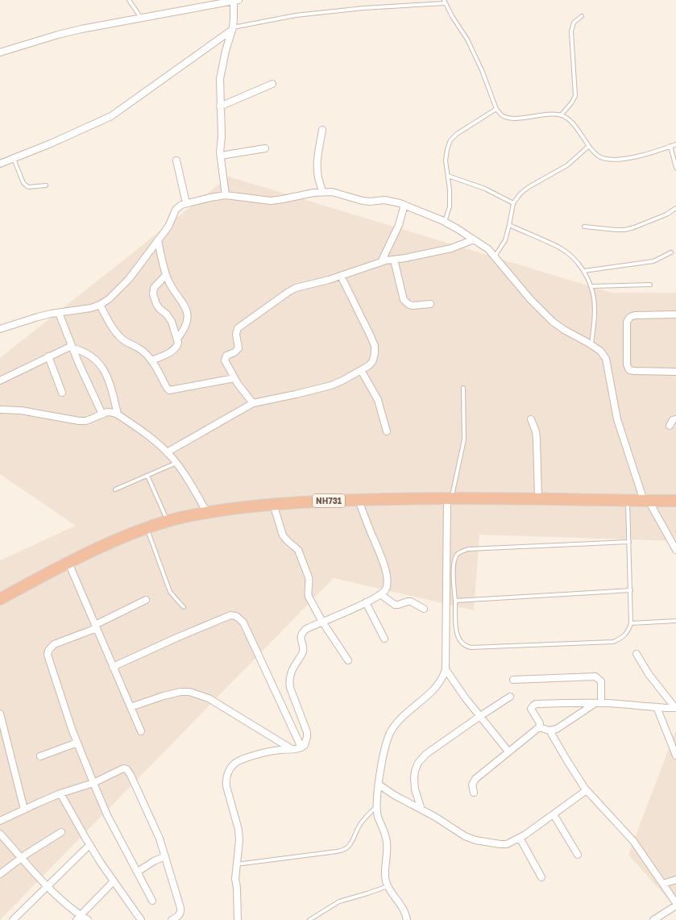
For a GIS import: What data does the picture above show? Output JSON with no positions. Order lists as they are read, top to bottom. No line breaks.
{"streets":{"highway":["NH731"]}}
